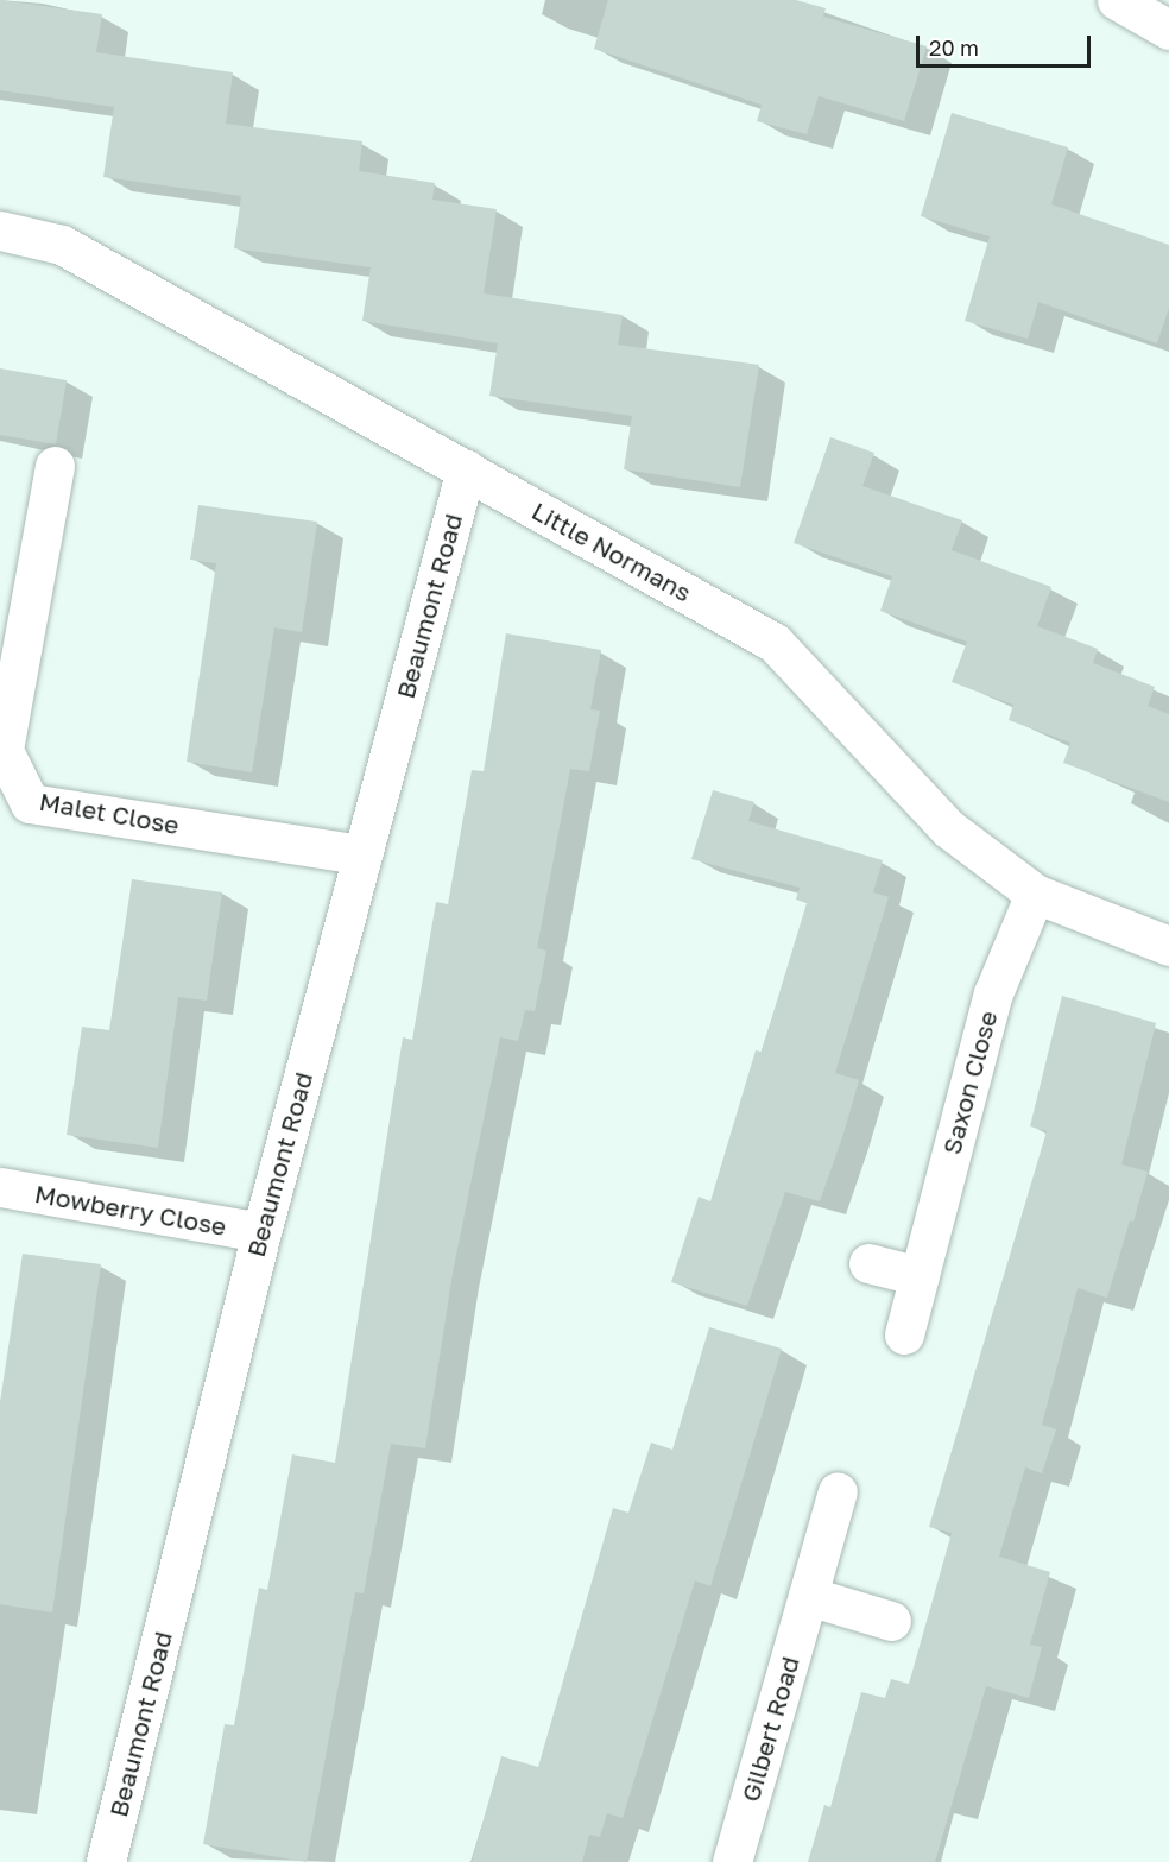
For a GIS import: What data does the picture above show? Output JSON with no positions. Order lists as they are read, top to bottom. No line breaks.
{"streets":{"street":["Little Normans","Beaumont Road","Malet Close","Saxon Close","Mowberry Close","Gilbert Road"]},"crossings":[["Little Normans","Beaumont Road"],["Little Normans","Saxon Close"],["Beaumont Road","Malet Close"],["Beaumont Road","Mowberry Close"]],"scale_bar":"20 m"}
